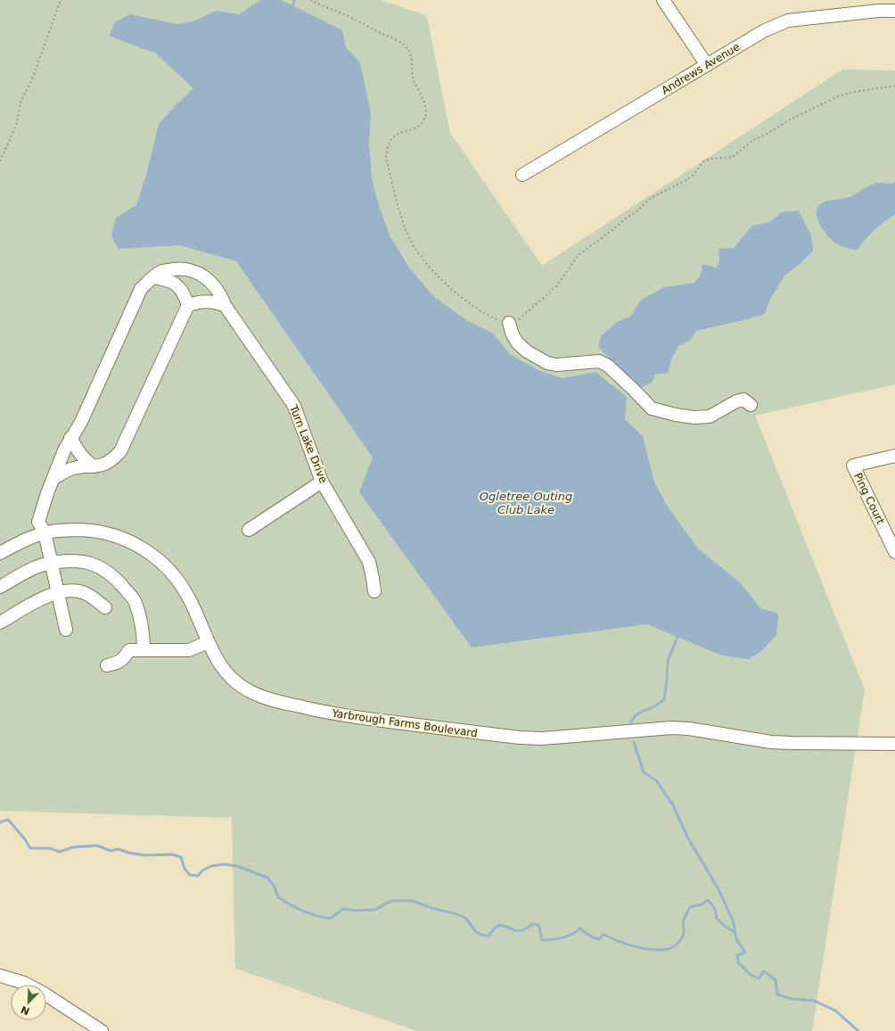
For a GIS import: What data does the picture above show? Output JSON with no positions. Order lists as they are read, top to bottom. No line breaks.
{"streets":{"street":["Andrews Avenue","Turn Lake Drive","Ping Court","Yarbrough Farms Boulevard"]},"crossings":[["Turn Lake Drive","Yarbrough Farms Boulevard"]],"water":["Ogletree Outing Club Lake"],"north":"bottom left"}
